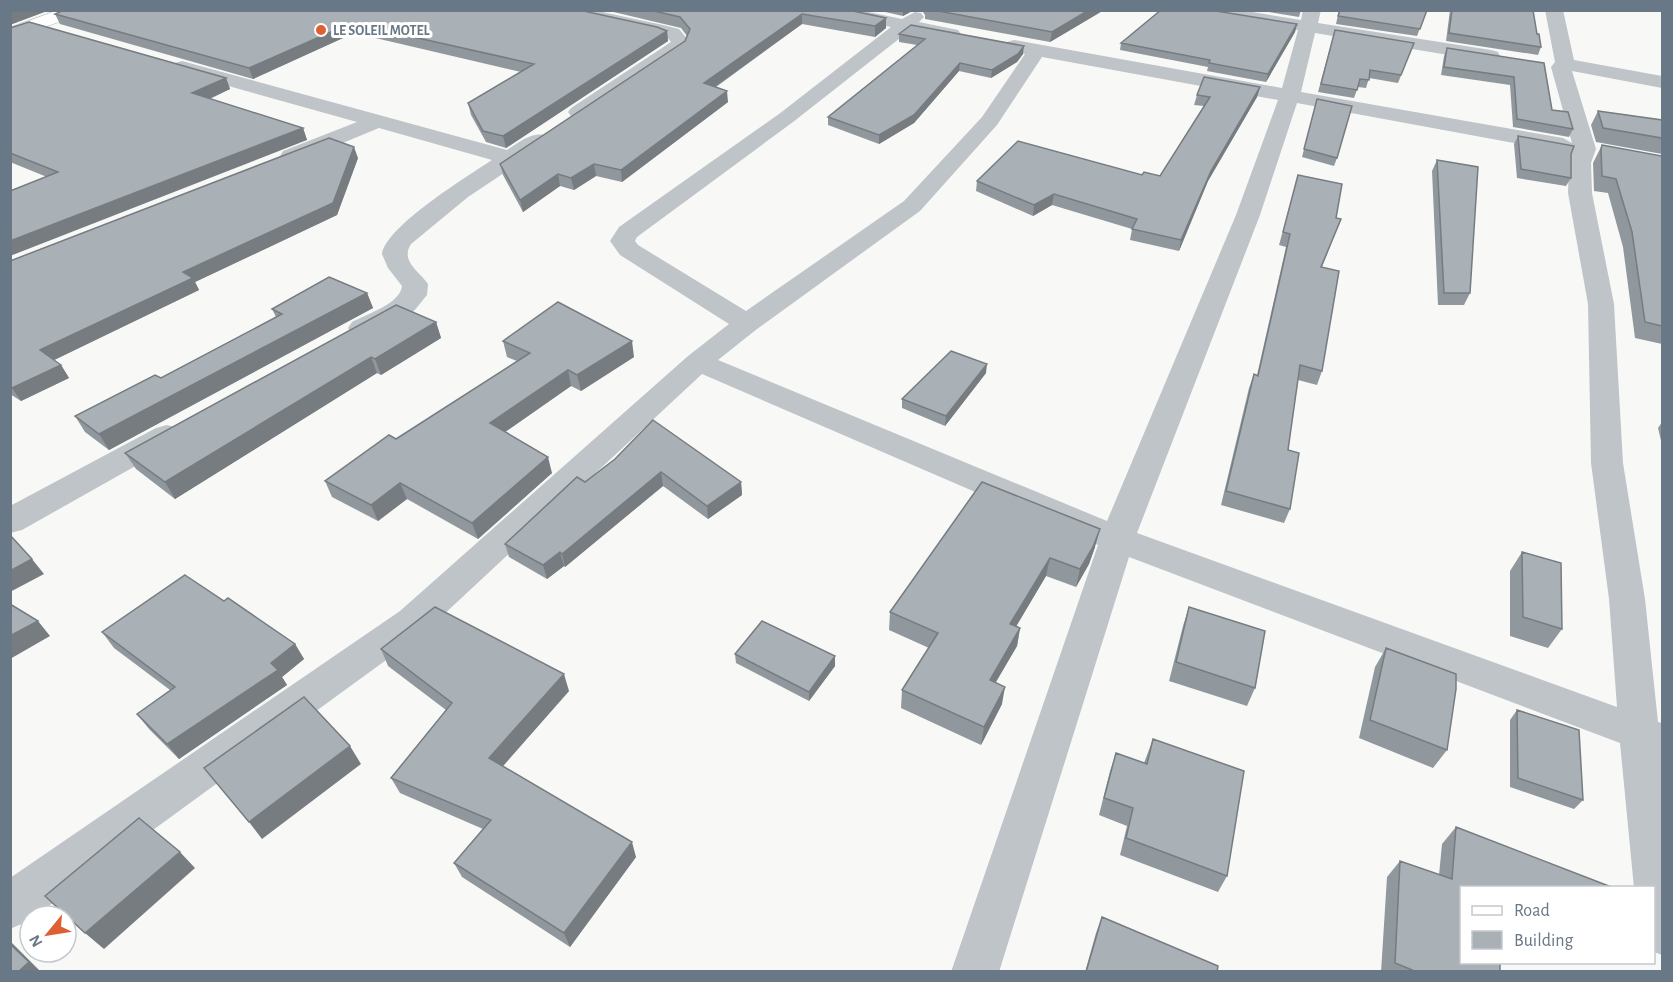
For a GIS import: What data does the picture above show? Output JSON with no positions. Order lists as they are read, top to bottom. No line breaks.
{"places":["LE SOLEIL MOTEL"],"legend":["Road","Building"],"north":"bottom left"}
